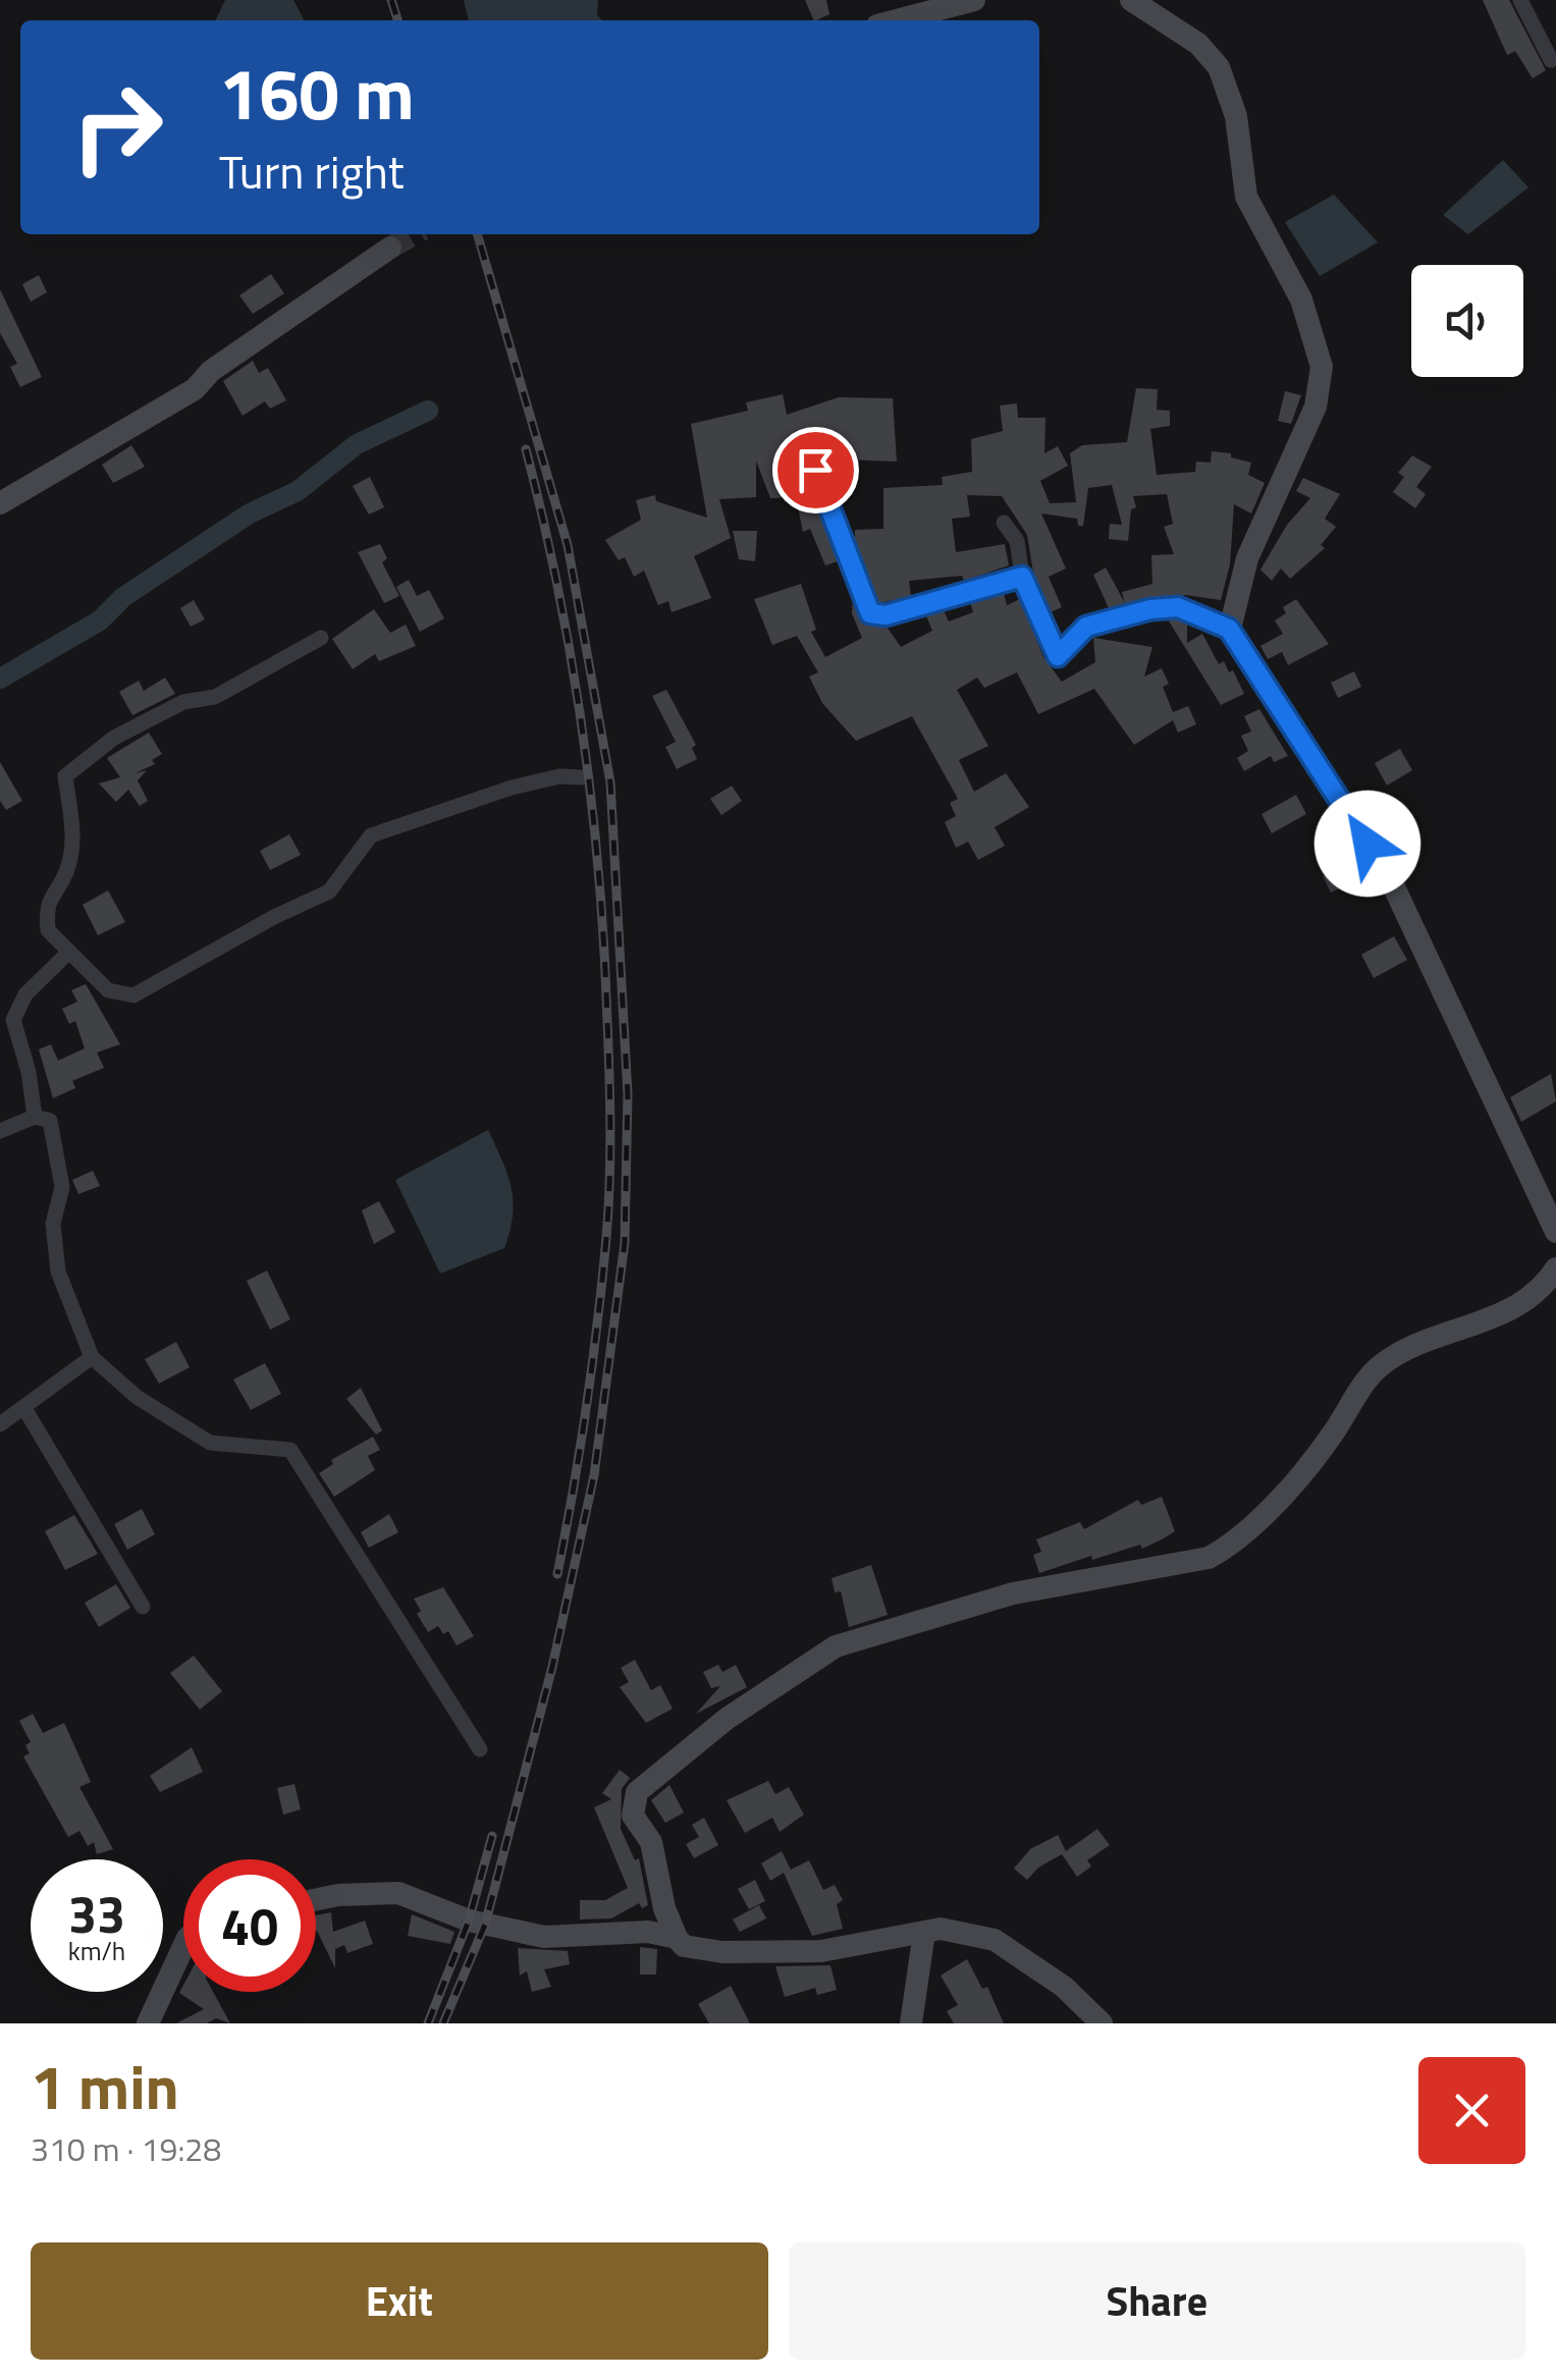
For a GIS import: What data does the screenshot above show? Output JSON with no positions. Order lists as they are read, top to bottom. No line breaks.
{"page":{"turn":["160 m","Turn right"],"speed":"33 km/h","limit":"40","heading":["1 min","310 m · 19:28"],"buttons":["Exit","Share"]}}
